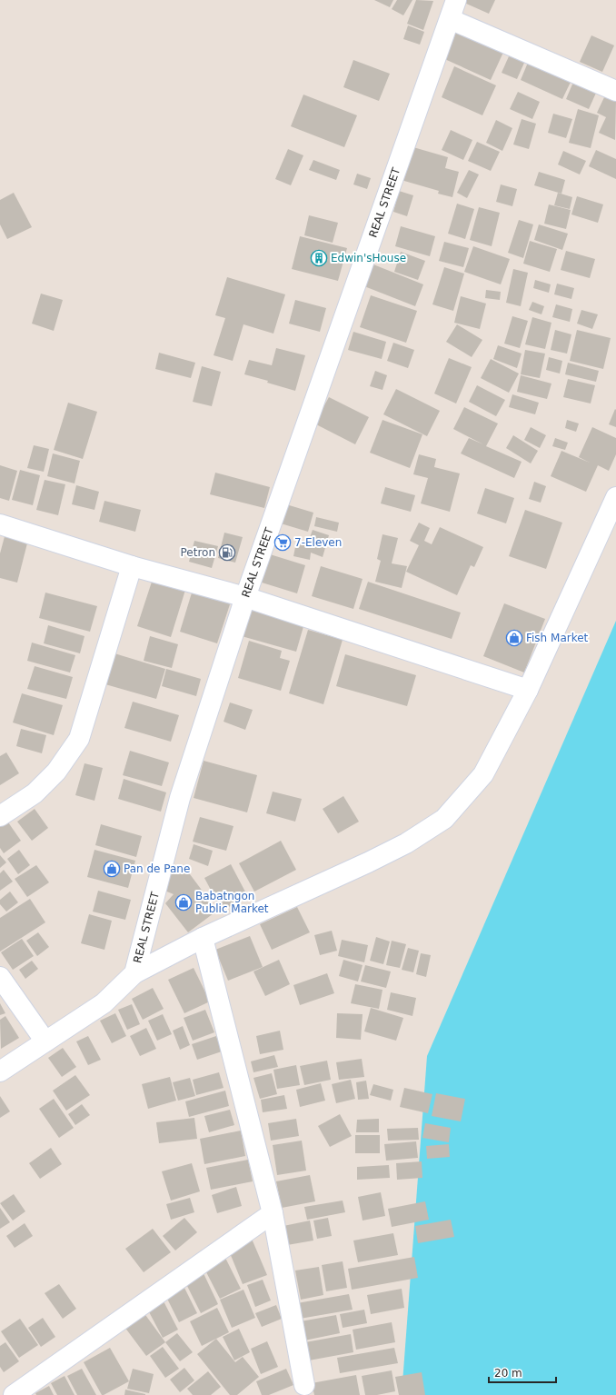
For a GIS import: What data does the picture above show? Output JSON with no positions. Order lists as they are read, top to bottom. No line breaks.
{"streets":{"street":["REAL STREET"]},"places":{"building":["Edwin'sHouse"],"supermarket":["7-Eleven"],"fuel station":["Petron"],"shop":["Fish Market","Pan de Pane","Babatngon Public Market"]},"scale_bar":"20 m"}
